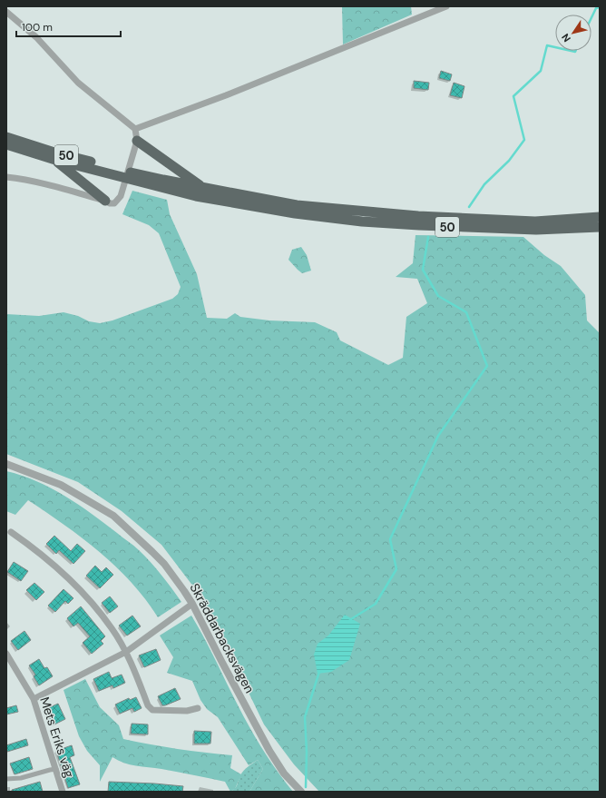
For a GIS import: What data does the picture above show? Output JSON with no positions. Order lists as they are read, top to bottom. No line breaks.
{"streets":{"highway":["50"],"street":["Skräddarbacksvägen","Mets Eriks väg"]},"scale_bar":"100 m","north":"bottom left"}
